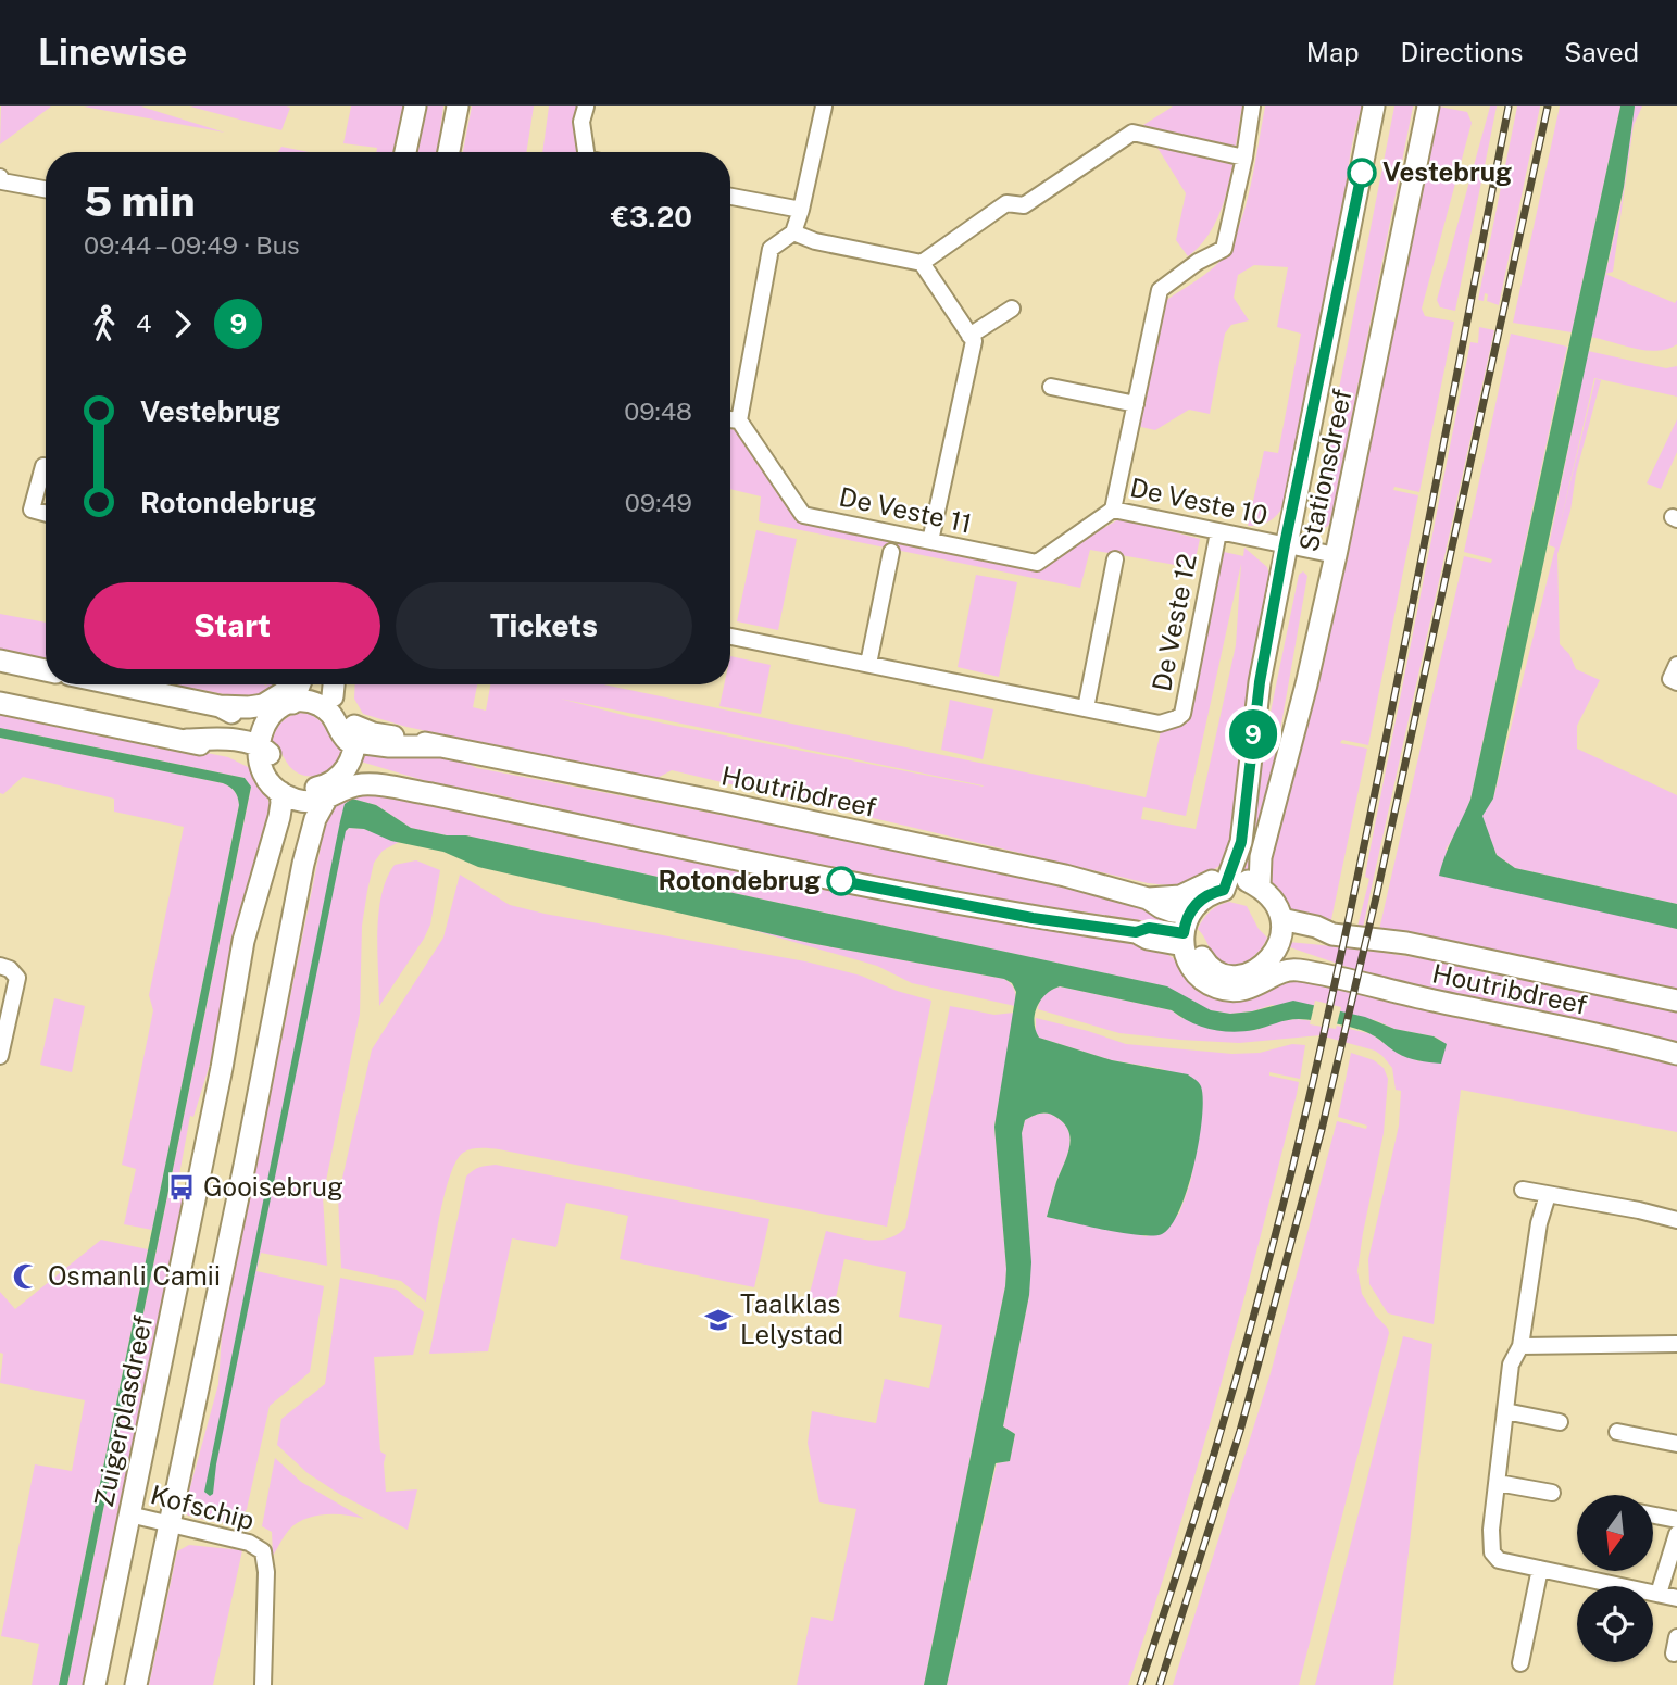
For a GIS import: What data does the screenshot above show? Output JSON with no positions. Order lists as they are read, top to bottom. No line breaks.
{"streets":{"main road":["Stationsdreef","Houtribdreef","Zuigerplasdreef"],"street":["De Veste 10","De Veste 11","De Veste 12","Kofschip"]},"crossings":[["Stationsdreef","De Veste 10"],["Stationsdreef","Houtribdreef"],["De Veste 10","De Veste 11"],["De Veste 10","De Veste 12"],["Zuigerplasdreef","Kofschip"]],"places":{"other":["Vestebrug","Rotondebrug"],"bus stop":["Gooisebrug"],"mosque":["Osmanli Camii"],"school or university":["Taalklas Lelystad"]},"lines":["bus line 9"],"north":"bottom","page":{"header":"Linewise","nav":["Map","Directions","Saved"],"on_map":"9","heading":["5 min","09:44 – 09:49 · Bus","€3.20"],"legs":["4","9"],"list":[{"name":"Vestebrug","value":"09:48"},{"name":"Rotondebrug","value":"09:49"}],"buttons":["Start","Tickets"]}}
